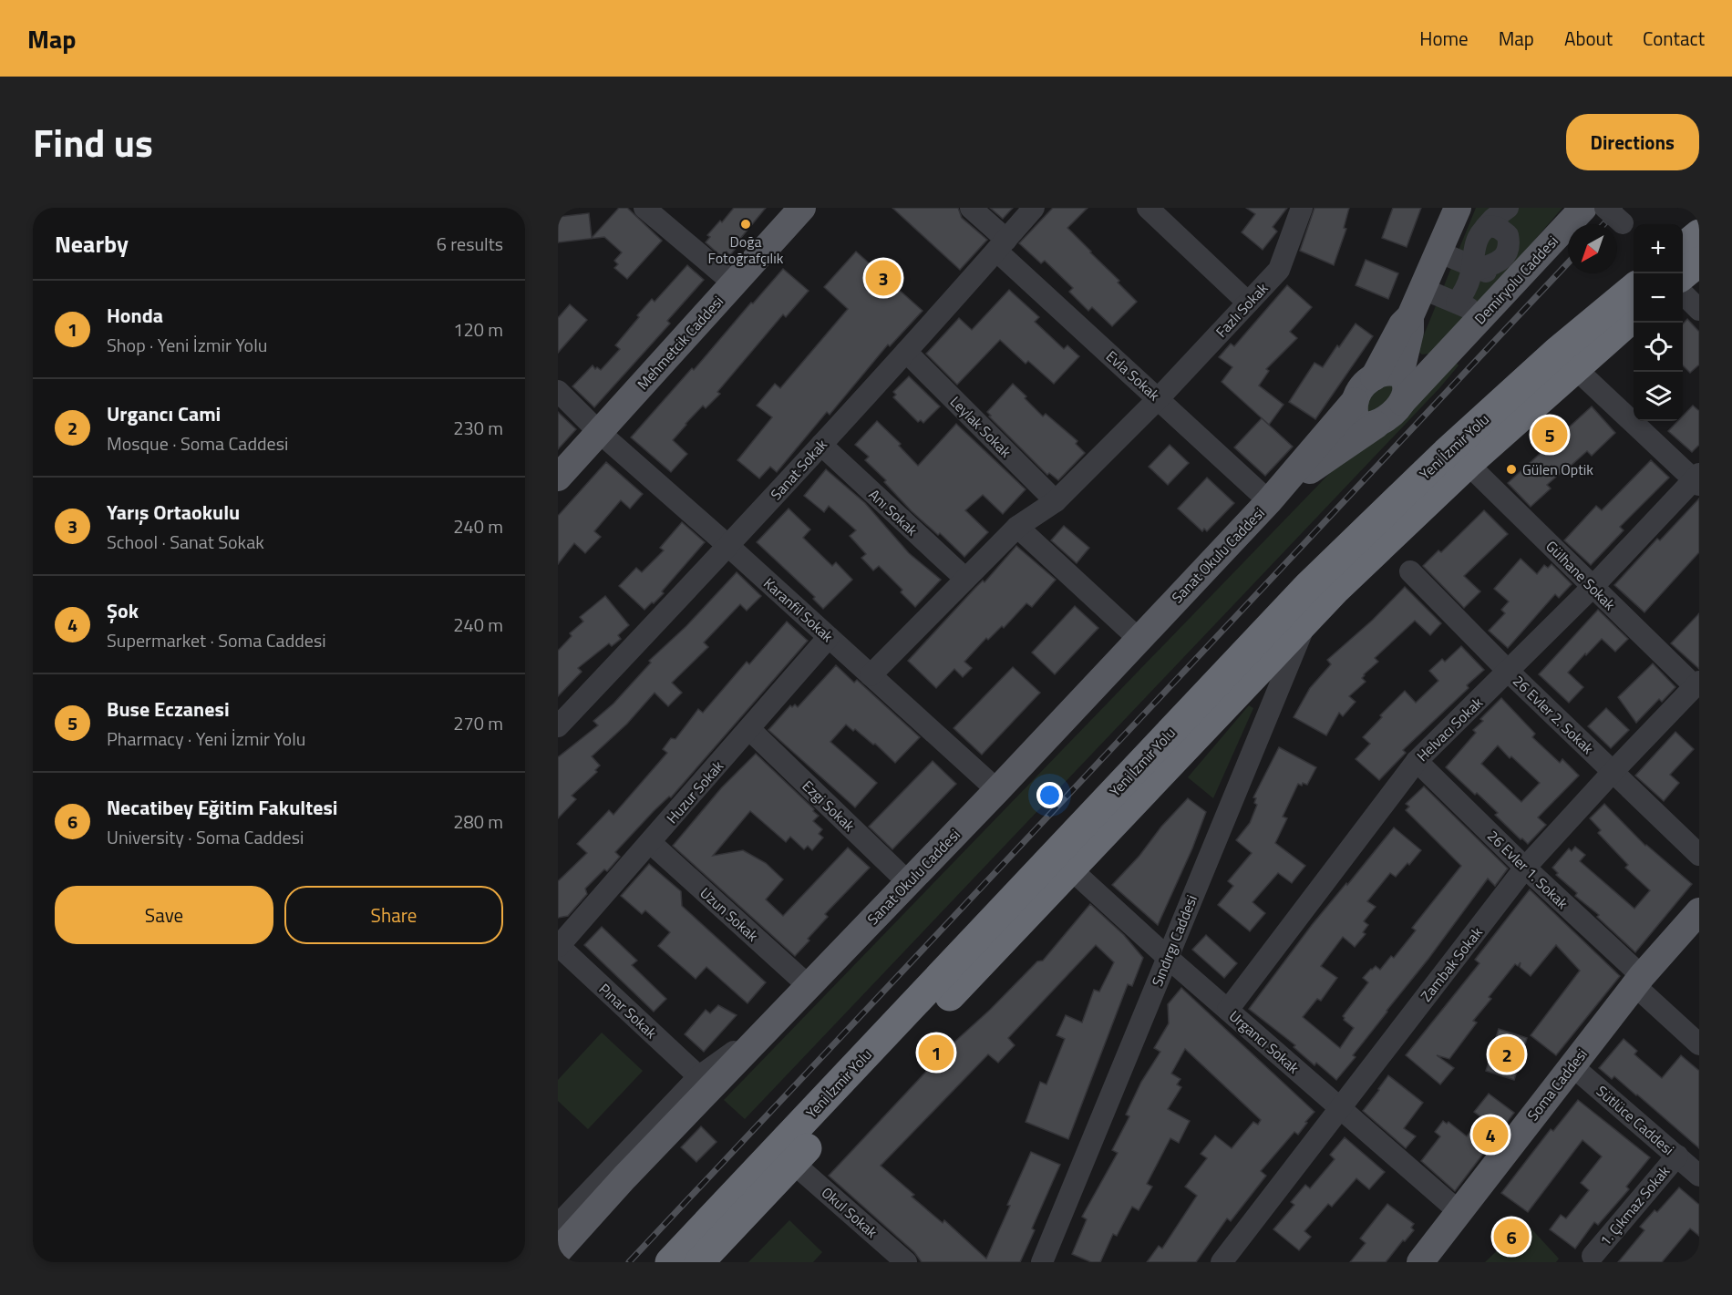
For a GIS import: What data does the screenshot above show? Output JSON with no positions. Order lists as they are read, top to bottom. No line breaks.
{"streets":{"highway":["Yeni İzmir Yolu"],"main road":["Demiryolu Caddesi","Mehmetcik Caddesi","Sanat Okulu Caddesi","Soma Caddesi"],"street":["Fazlı Sokak","Evla Sokak","Leylak Sokak","Sanat Sokak","Anı Sokak","Gülhane Sokak","Karanfil Sokak","26 Evler 2. Sokak","Helvacı Sokak","Huzur Sokak","Ezgi Sokak","26 Evler 1. Sokak","Uzun Sokak","Sındırgı Caddesi","Zambak Sokak","Pınar Sokak","Urgancı Sokak","Sütlüce Caddesi","1. Çıkmaz Sokak","Okul Sokak"]},"crossings":[["Demiryolu Caddesi","Evla Sokak"],["Demiryolu Caddesi","Sanat Okulu Caddesi"],["Fazlı Sokak","Evla Sokak"],["Fazlı Sokak","Leylak Sokak"],["Fazlı Sokak","Anı Sokak"],["Fazlı Sokak","Karanfil Sokak"],["Mehmetcik Caddesi","Karanfil Sokak"],["Evla Sokak","Sanat Sokak"],["Evla Sokak","Sanat Okulu Caddesi"],["Leylak Sokak","Sanat Sokak"],["Yeni İzmir Yolu","Gülhane Sokak"],["Yeni İzmir Yolu","Sındırgı Caddesi"],["Yeni İzmir Yolu","Urgancı Sokak"],["Yeni İzmir Yolu","Okul Sokak"],["Sanat Sokak","Anı Sokak"],["Sanat Sokak","Karanfil Sokak"],["Sanat Okulu Caddesi","Karanfil Sokak"],["Sanat Okulu Caddesi","Ezgi Sokak"],["Sanat Okulu Caddesi","Uzun Sokak"],["Sanat Okulu Caddesi","Pınar Sokak"],["Gülhane Sokak","Helvacı Sokak"],["Gülhane Sokak","Zambak Sokak"],["Karanfil Sokak","Huzur Sokak"],["26 Evler 2. Sokak","Helvacı Sokak"],["26 Evler 2. Sokak","Zambak Sokak"],["Helvacı Sokak","26 Evler 1. Sokak"],["Helvacı Sokak","Urgancı Sokak"],["Huzur Sokak","Ezgi Sokak"],["Huzur Sokak","Uzun Sokak"],["Huzur Sokak","Pınar Sokak"],["26 Evler 1. Sokak","Zambak Sokak"],["26 Evler 1. Sokak","Soma Caddesi"],["Sındırgı Caddesi","Urgancı Sokak"],["Zambak Sokak","Urgancı Sokak"],["Urgancı Sokak","Soma Caddesi"],["Soma Caddesi","Sütlüce Caddesi"],["Sütlüce Caddesi","1. Çıkmaz Sokak"]],"places":["Doğa Fotoğrafçılık","Gülen Optik"],"north":"bottom left","page":{"header":"Map","nav":["Home","Map","About","Contact"],"title":"Find us","buttons":["Directions",["Save","Share"]],"heading":["Nearby","6 results"],"map_buttons":["+","−"],"pins":["3","5","1","2","4","6"],"list":[{"mark":"1","name":"Honda","note":"Shop · Yeni İzmir Yolu","value":"120 m"},{"mark":"2","name":"Urgancı Cami","note":"Mosque · Soma Caddesi","value":"230 m"},{"mark":"3","name":"Yarış Ortaokulu","note":"School · Sanat Sokak","value":"240 m"},{"mark":"4","name":"Şok","note":"Supermarket · Soma Caddesi","value":"240 m"},{"mark":"5","name":"Buse Eczanesi","note":"Pharmacy · Yeni İzmir Yolu","value":"270 m"},{"mark":"6","name":"Necatibey Eğitim Fakultesi","note":"University · Soma Caddesi","value":"280 m"}]}}
